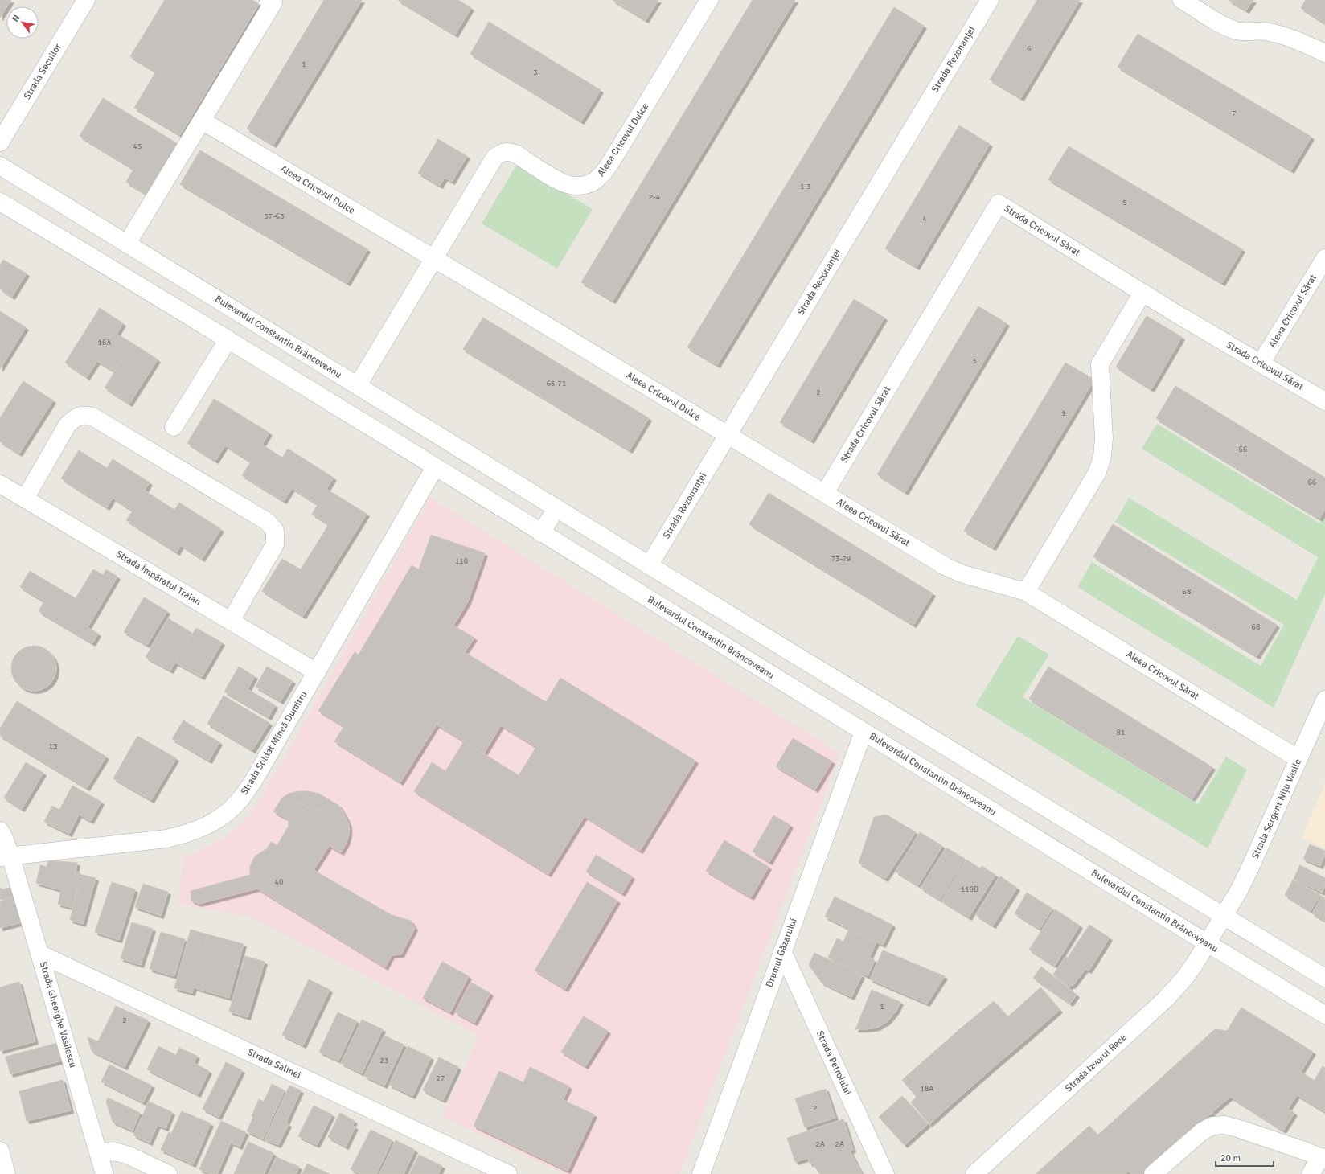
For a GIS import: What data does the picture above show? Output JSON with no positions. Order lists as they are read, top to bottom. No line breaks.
{"streets":{"street":["Strada Rezonanței","Strada Secuilor","Aleea Cricovul Dulce","Strada Cricovul Sărat","Aleea Cricovul Sărat","Bulevardul Constantin Brâncoveanu","Strada Împăratul Traian","Strada Soldat Mincă Dumitru","Strada Sergent Nițu Vasile","Drumul Găzarului","Strada Gheorghe Vasilescu","Strada Petrolului","Strada Izvorul Rece","Strada Salinei"]},"crossings":[["Strada Rezonanței","Aleea Cricovul Dulce"],["Strada Rezonanței","Aleea Cricovul Sărat"],["Strada Rezonanței","Bulevardul Constantin Brâncoveanu"],["Aleea Cricovul Dulce","Aleea Cricovul Sărat"],["Aleea Cricovul Dulce","Bulevardul Constantin Brâncoveanu"],["Strada Cricovul Sărat","Aleea Cricovul Sărat"],["Aleea Cricovul Sărat","Strada Sergent Nițu Vasile"],["Bulevardul Constantin Brâncoveanu","Strada Soldat Mincă Dumitru"],["Bulevardul Constantin Brâncoveanu","Strada Sergent Nițu Vasile"],["Bulevardul Constantin Brâncoveanu","Drumul Găzarului"],["Bulevardul Constantin Brâncoveanu","Strada Izvorul Rece"],["Strada Împăratul Traian","Strada Soldat Mincă Dumitru"],["Strada Soldat Mincă Dumitru","Strada Gheorghe Vasilescu"],["Strada Sergent Nițu Vasile","Strada Izvorul Rece"],["Drumul Găzarului","Strada Petrolului"],["Strada Gheorghe Vasilescu","Strada Salinei"]],"house_numbers":["6","1","3","7","45","1-3","2-4","5","57-63","4","16A","3","65-71","2","1","66","66","73-79","110","68","68","81","13","40","110D","1","2","23","27","18A","2","2A","2A"],"scale_bar":"20 m","north":"top left"}
